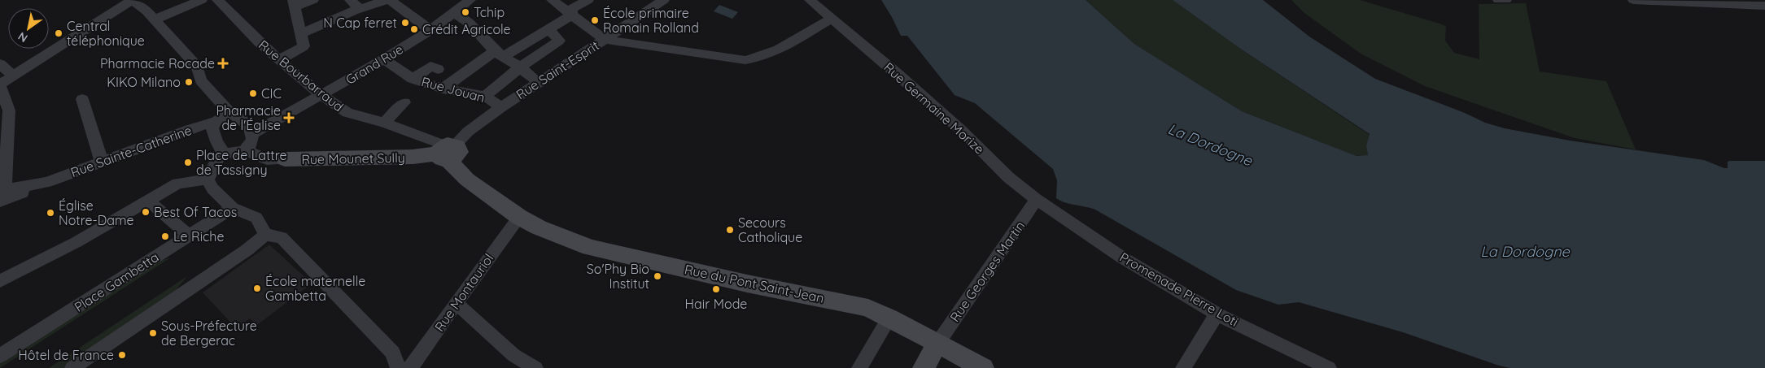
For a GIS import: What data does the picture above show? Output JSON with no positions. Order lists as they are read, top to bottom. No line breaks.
{"streets":{"street":["Grand Rue","Rue Saint-Esprit","Rue Bourbarraud","Rue Jouan","Rue Germaine Morize","Rue Sainte-Catherine","Rue Mounet Sully","Rue Georges Martin","Place Gambetta","Rue du Pont Saint-Jean","Promenade Pierre Loti","Rue Montauriol"]},"crossings":[["Grand Rue","Rue Bourbarraud"],["Grand Rue","Rue Jouan"],["Grand Rue","Rue Sainte-Catherine"],["Grand Rue","Rue Mounet Sully"],["Rue Saint-Esprit","Rue Bourbarraud"],["Rue Saint-Esprit","Rue Jouan"],["Rue Saint-Esprit","Rue Mounet Sully"],["Rue Saint-Esprit","Rue du Pont Saint-Jean"],["Rue Bourbarraud","Rue Mounet Sully"],["Rue Bourbarraud","Rue du Pont Saint-Jean"],["Rue Germaine Morize","Rue Georges Martin"],["Rue Germaine Morize","Promenade Pierre Loti"],["Rue Sainte-Catherine","Rue Mounet Sully"],["Rue Mounet Sully","Rue du Pont Saint-Jean"],["Rue Georges Martin","Rue du Pont Saint-Jean"],["Rue Georges Martin","Promenade Pierre Loti"],["Rue du Pont Saint-Jean","Rue Montauriol"]],"water":["La Dordogne"],"places":{"other":["Tchip","École primaire Romain Rolland","N Cap ferret","Crédit Agricole","Central téléphonique","KIKO Milano","CIC","Place de Lattre de Tassigny","Best Of Tacos","Église Notre-Dame","Secours Catholique","Le Riche","So'Phy Bio Institut","École maternelle Gambetta","Hair Mode","Sous-Préfecture de Bergerac","Hôtel de France"],"health":["Pharmacie Rocade","Pharmacie de l'Église"]},"north":"bottom left"}
